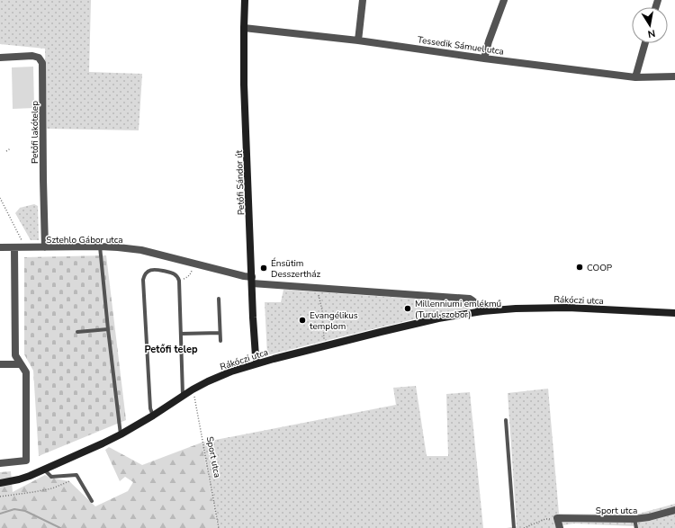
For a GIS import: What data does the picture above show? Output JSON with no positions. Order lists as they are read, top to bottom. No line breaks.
{"streets":{"main road":["Petőfi Sándor út","Rákóczi utca"],"street":["Tessedik Sámuel utca","Petőfi lakótelep","Sztehlo Gábor utca","Sport utca"]},"crossings":[["Tessedik Sámuel utca","Petőfi Sándor út"],["Petőfi lakótelep","Sztehlo Gábor utca"],["Petőfi Sándor út","Sztehlo Gábor utca"],["Petőfi Sándor út","Rákóczi utca"],["Rákóczi utca","Sport utca"]],"districts":["Petőfi telep"],"places":["COOP","Énsütim Desszertház","Millenniumi emlékmű (Turul szobor)","Evangélikus templom"],"north":"bottom"}
